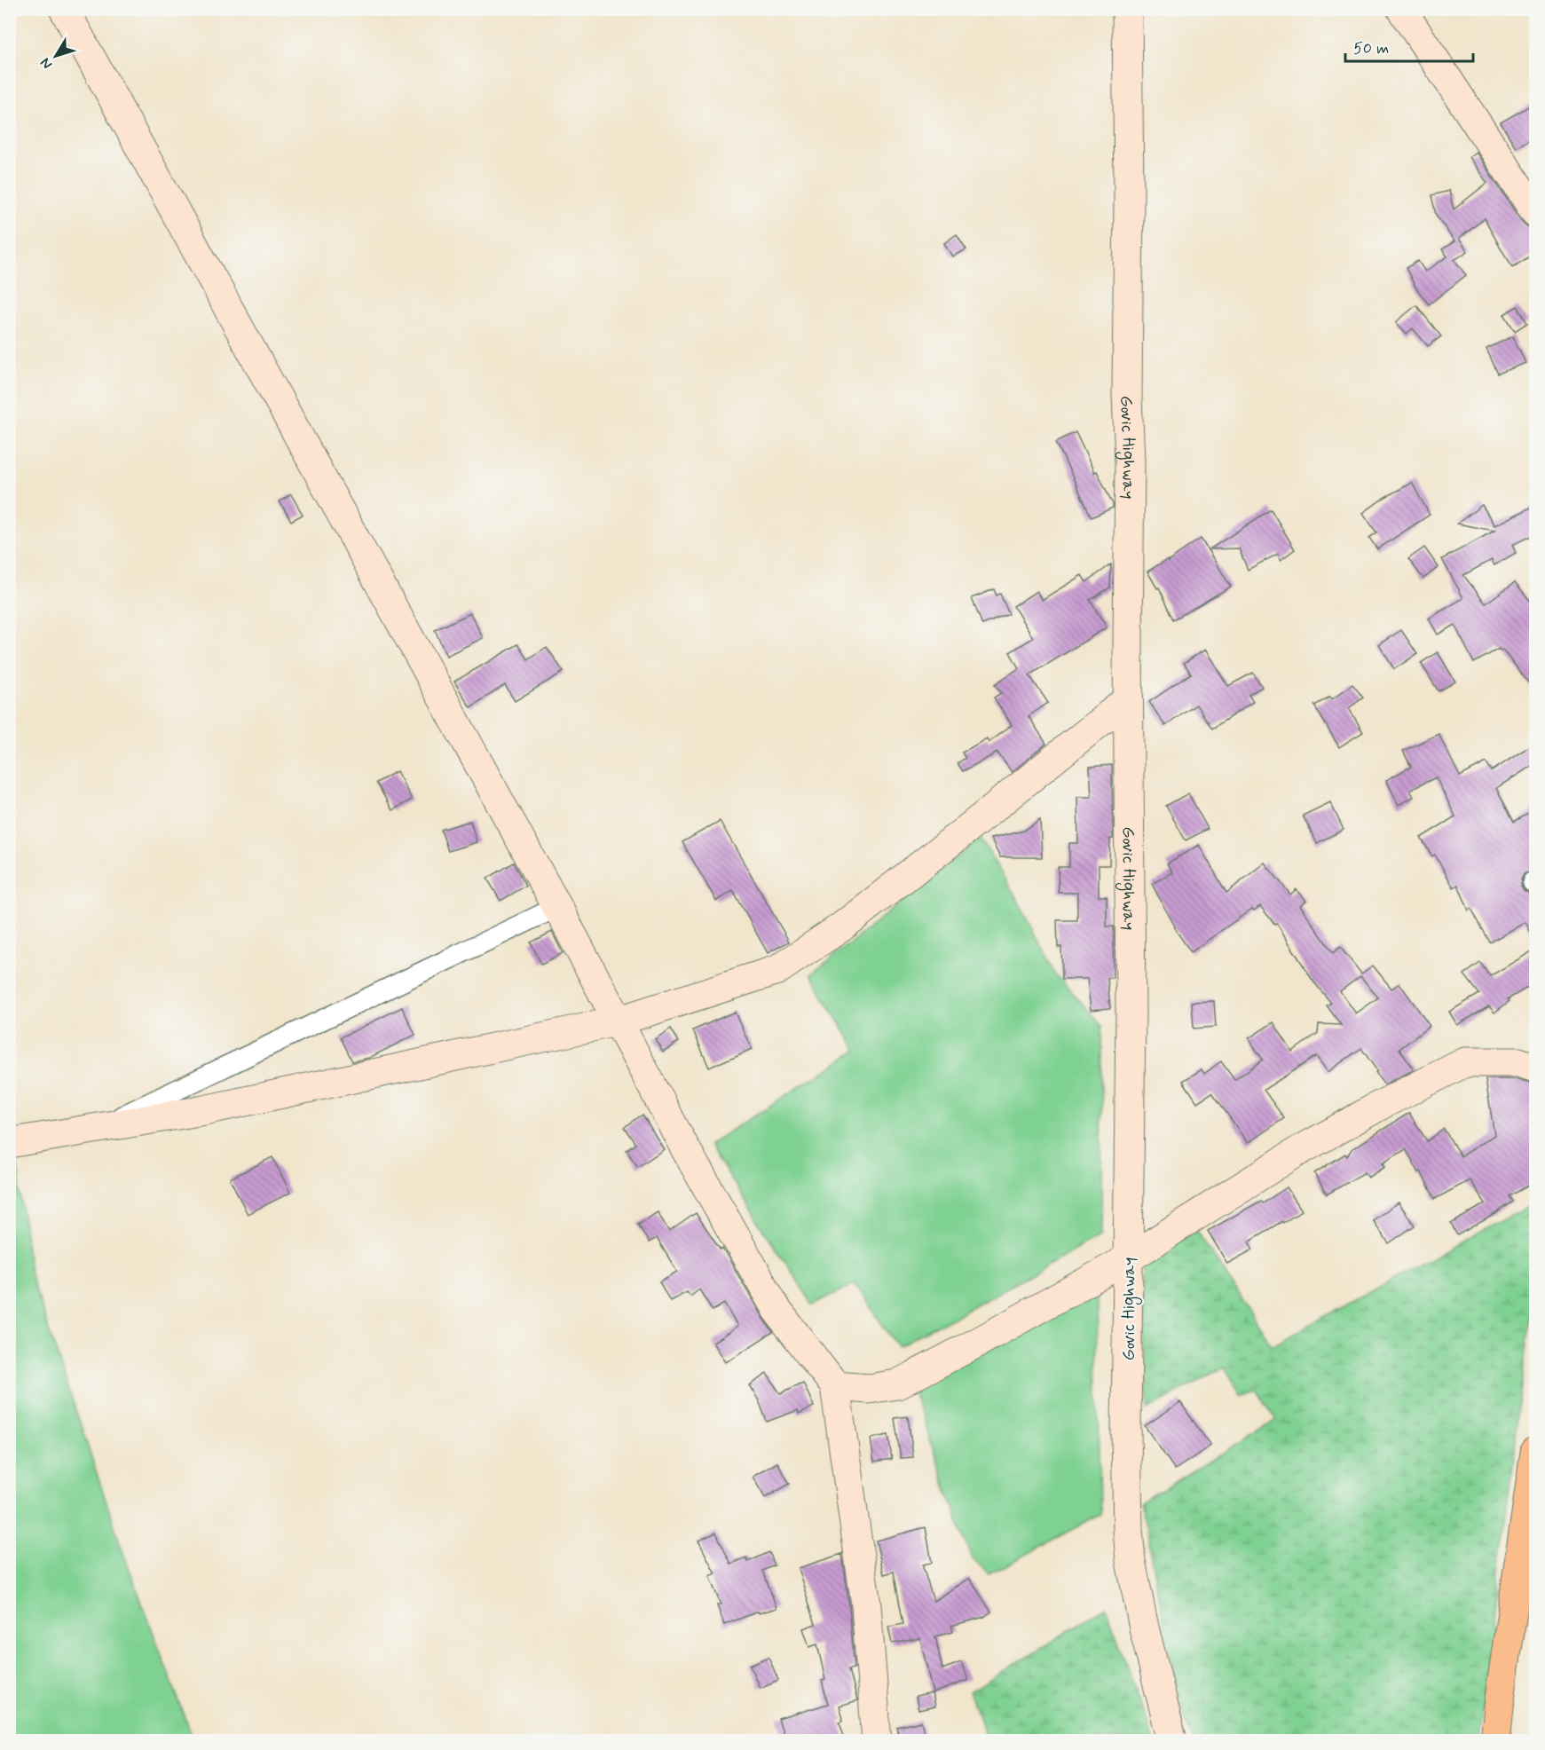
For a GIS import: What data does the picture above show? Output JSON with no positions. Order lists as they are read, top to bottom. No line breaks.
{"streets":{"street":["Govic Highway"]},"scale_bar":"50 m","north":"bottom left"}
